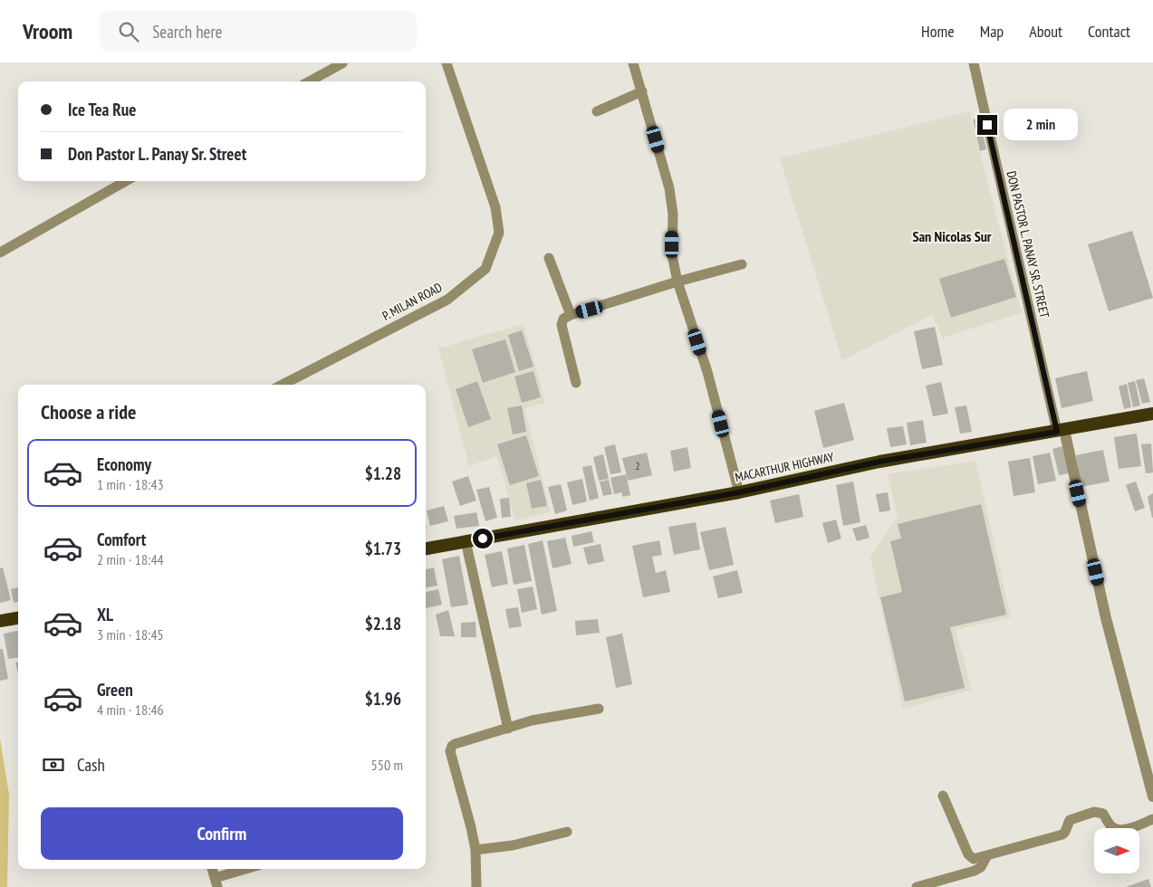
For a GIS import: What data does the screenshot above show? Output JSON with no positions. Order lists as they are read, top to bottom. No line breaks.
{"streets":{"highway":["MACARTHUR HIGHWAY"],"street":["DON PASTOR L. PANAY SR. STREET","P. MILAN ROAD"]},"crossings":[["DON PASTOR L. PANAY SR. STREET","MACARTHUR HIGHWAY"]],"districts":["San Nicolas Sur"],"house_numbers":["2"],"north":"right","page":{"header":"Vroom","search":"Search here","nav":["Home","Map","About","Contact"],"banner":["Ice Tea Rue","Don Pastor L. Panay Sr. Street"],"bubble":"2 min","heading":"Choose a ride","list":[{"name":"Economy","note":"1 min · 18:43","value":"$1.28"},{"name":"Comfort","note":"2 min · 18:44","value":"$1.73"},{"name":"XL","note":"3 min · 18:45","value":"$2.18"},{"name":"Green","note":"4 min · 18:46","value":"$1.96"}],"pay":["Cash","550 m"],"buttons":"Confirm"}}
